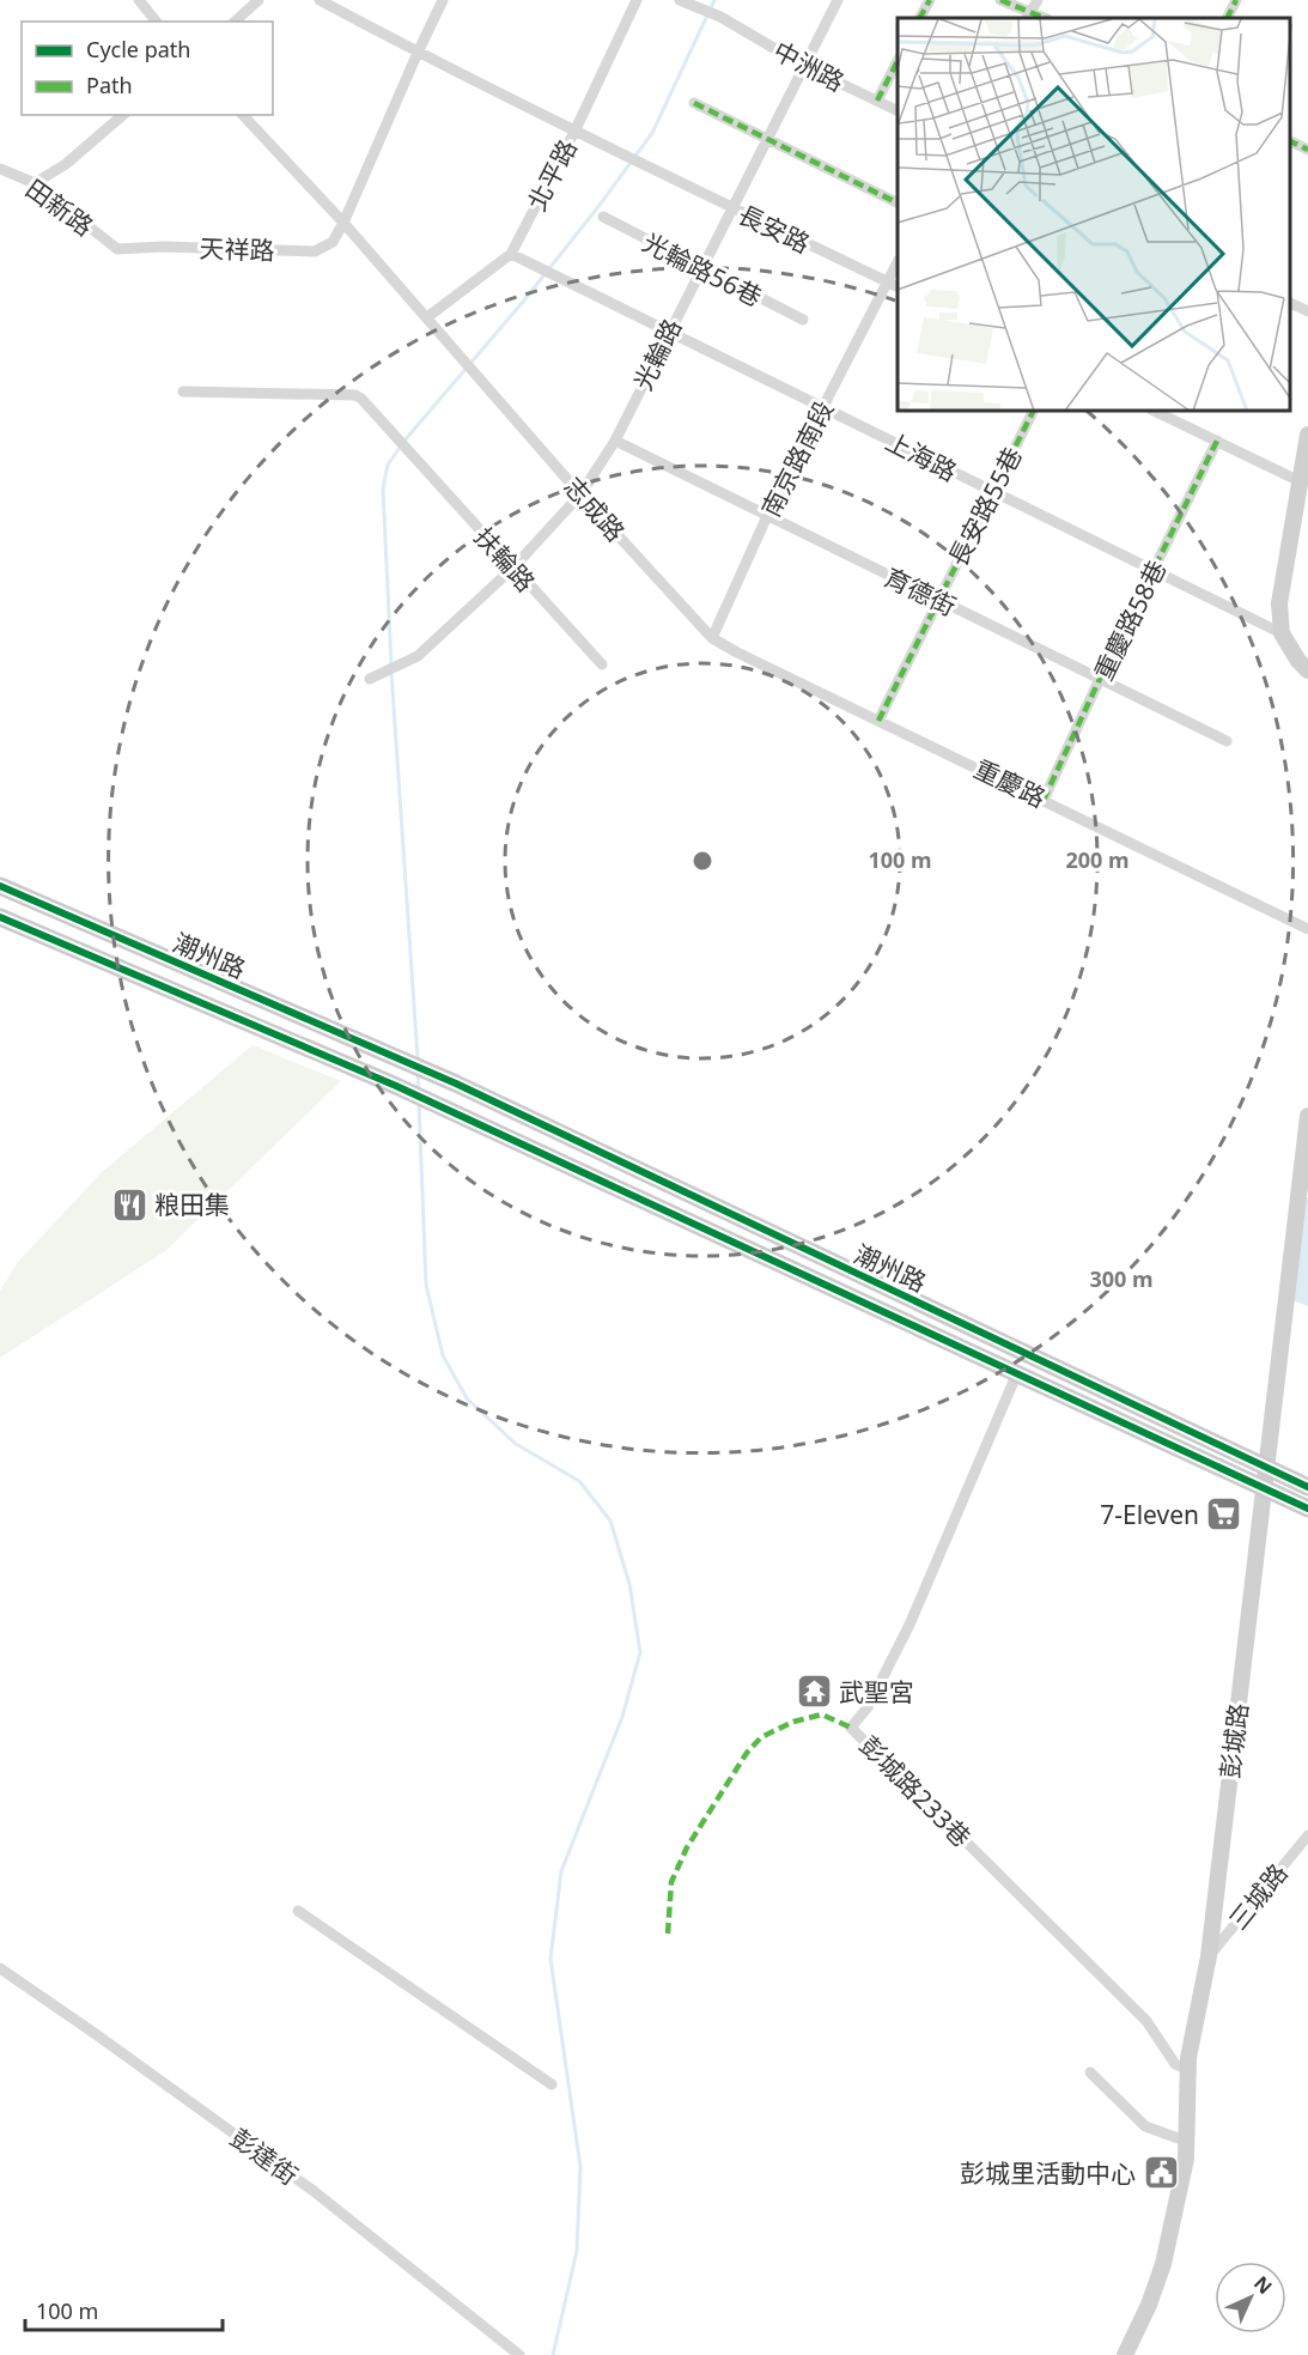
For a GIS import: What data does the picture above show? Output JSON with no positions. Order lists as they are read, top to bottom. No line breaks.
{"streets":{"main road":["潮州路"],"street":["中洲路","北平路","田新路","長安路","天祥路","光輪路56巷","光輪路","上海路","南京路南段","長安路55巷","志成路","扶輪路","育德街","重慶路58巷","重慶路","彭城路","彭城路233巷","三城路","彭達街"]},"crossings":[["中洲路","光輪路"],["北平路","長安路"],["北平路","上海路"],["北平路","志成路"],["田新路","天祥路"],["長安路","光輪路"],["長安路","南京路南段"],["光輪路56巷","光輪路"],["光輪路","上海路"],["光輪路","志成路"],["光輪路","扶輪路"],["光輪路","育德街"],["上海路","南京路南段"],["上海路","長安路55巷"],["上海路","重慶路58巷"],["南京路南段","志成路"],["南京路南段","育德街"],["南京路南段","重慶路"],["長安路55巷","育德街"],["長安路55巷","重慶路"],["志成路","重慶路"],["育德街","重慶路58巷"],["重慶路58巷","重慶路"],["潮州路","彭城路"],["潮州路","彭城路233巷"],["彭城路","彭城路233巷"],["彭城路","三城路"]],"places":{"restaurant":["粮田集"],"supermarket":["7-Eleven"],"temple":["武聖宮"],"public building":["彭城里活動中心"]},"legend":["Cycle path","Path"],"scale_bar":"100 m","north":"top right","rings":["100 m","200 m","300 m"]}
